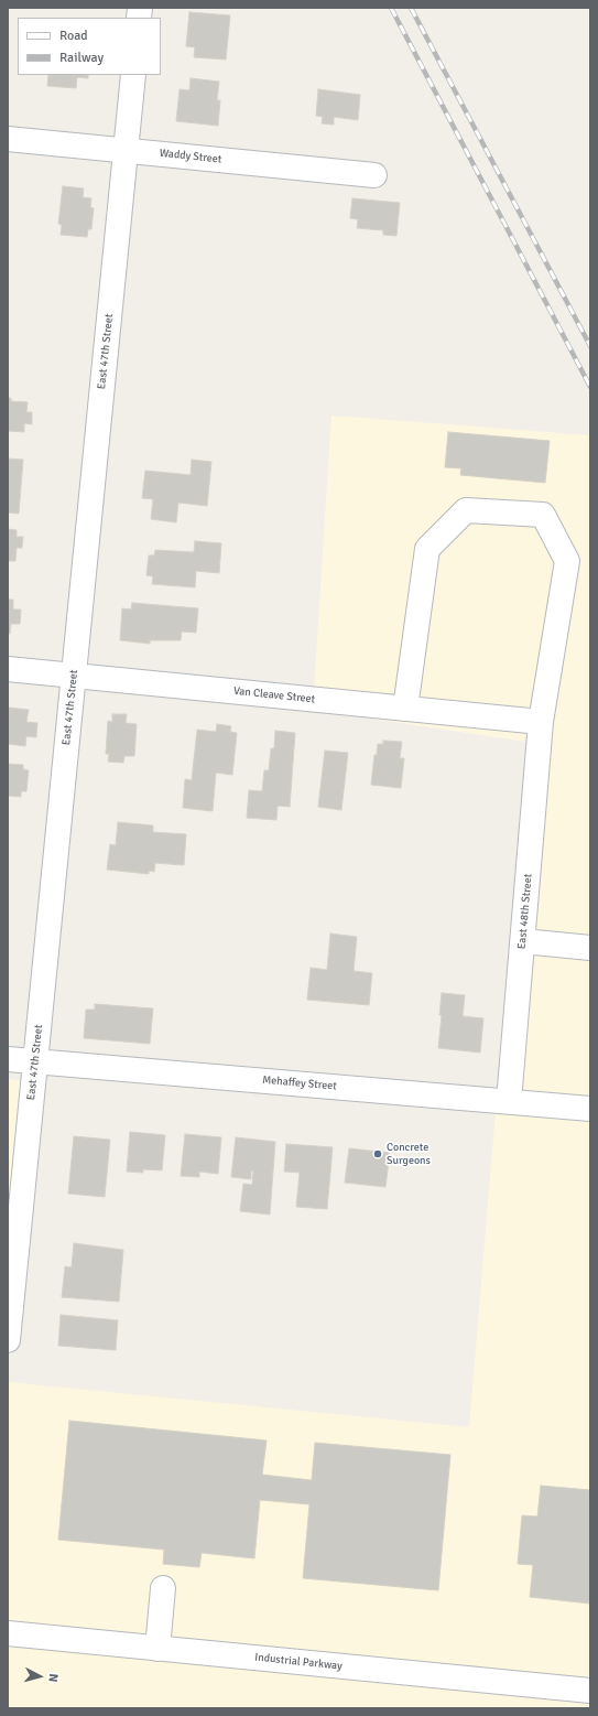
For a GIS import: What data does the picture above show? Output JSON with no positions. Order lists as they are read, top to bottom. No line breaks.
{"streets":{"street":["Waddy Street","East 47th Street","Van Cleave Street","East 48th Street","Mehaffey Street","Industrial Parkway"]},"crossings":[["Waddy Street","East 47th Street"],["East 47th Street","Van Cleave Street"],["East 47th Street","Mehaffey Street"],["Van Cleave Street","East 48th Street"],["East 48th Street","Mehaffey Street"]],"places":["Concrete Surgeons"],"legend":["Road","Railway"],"north":"right"}
